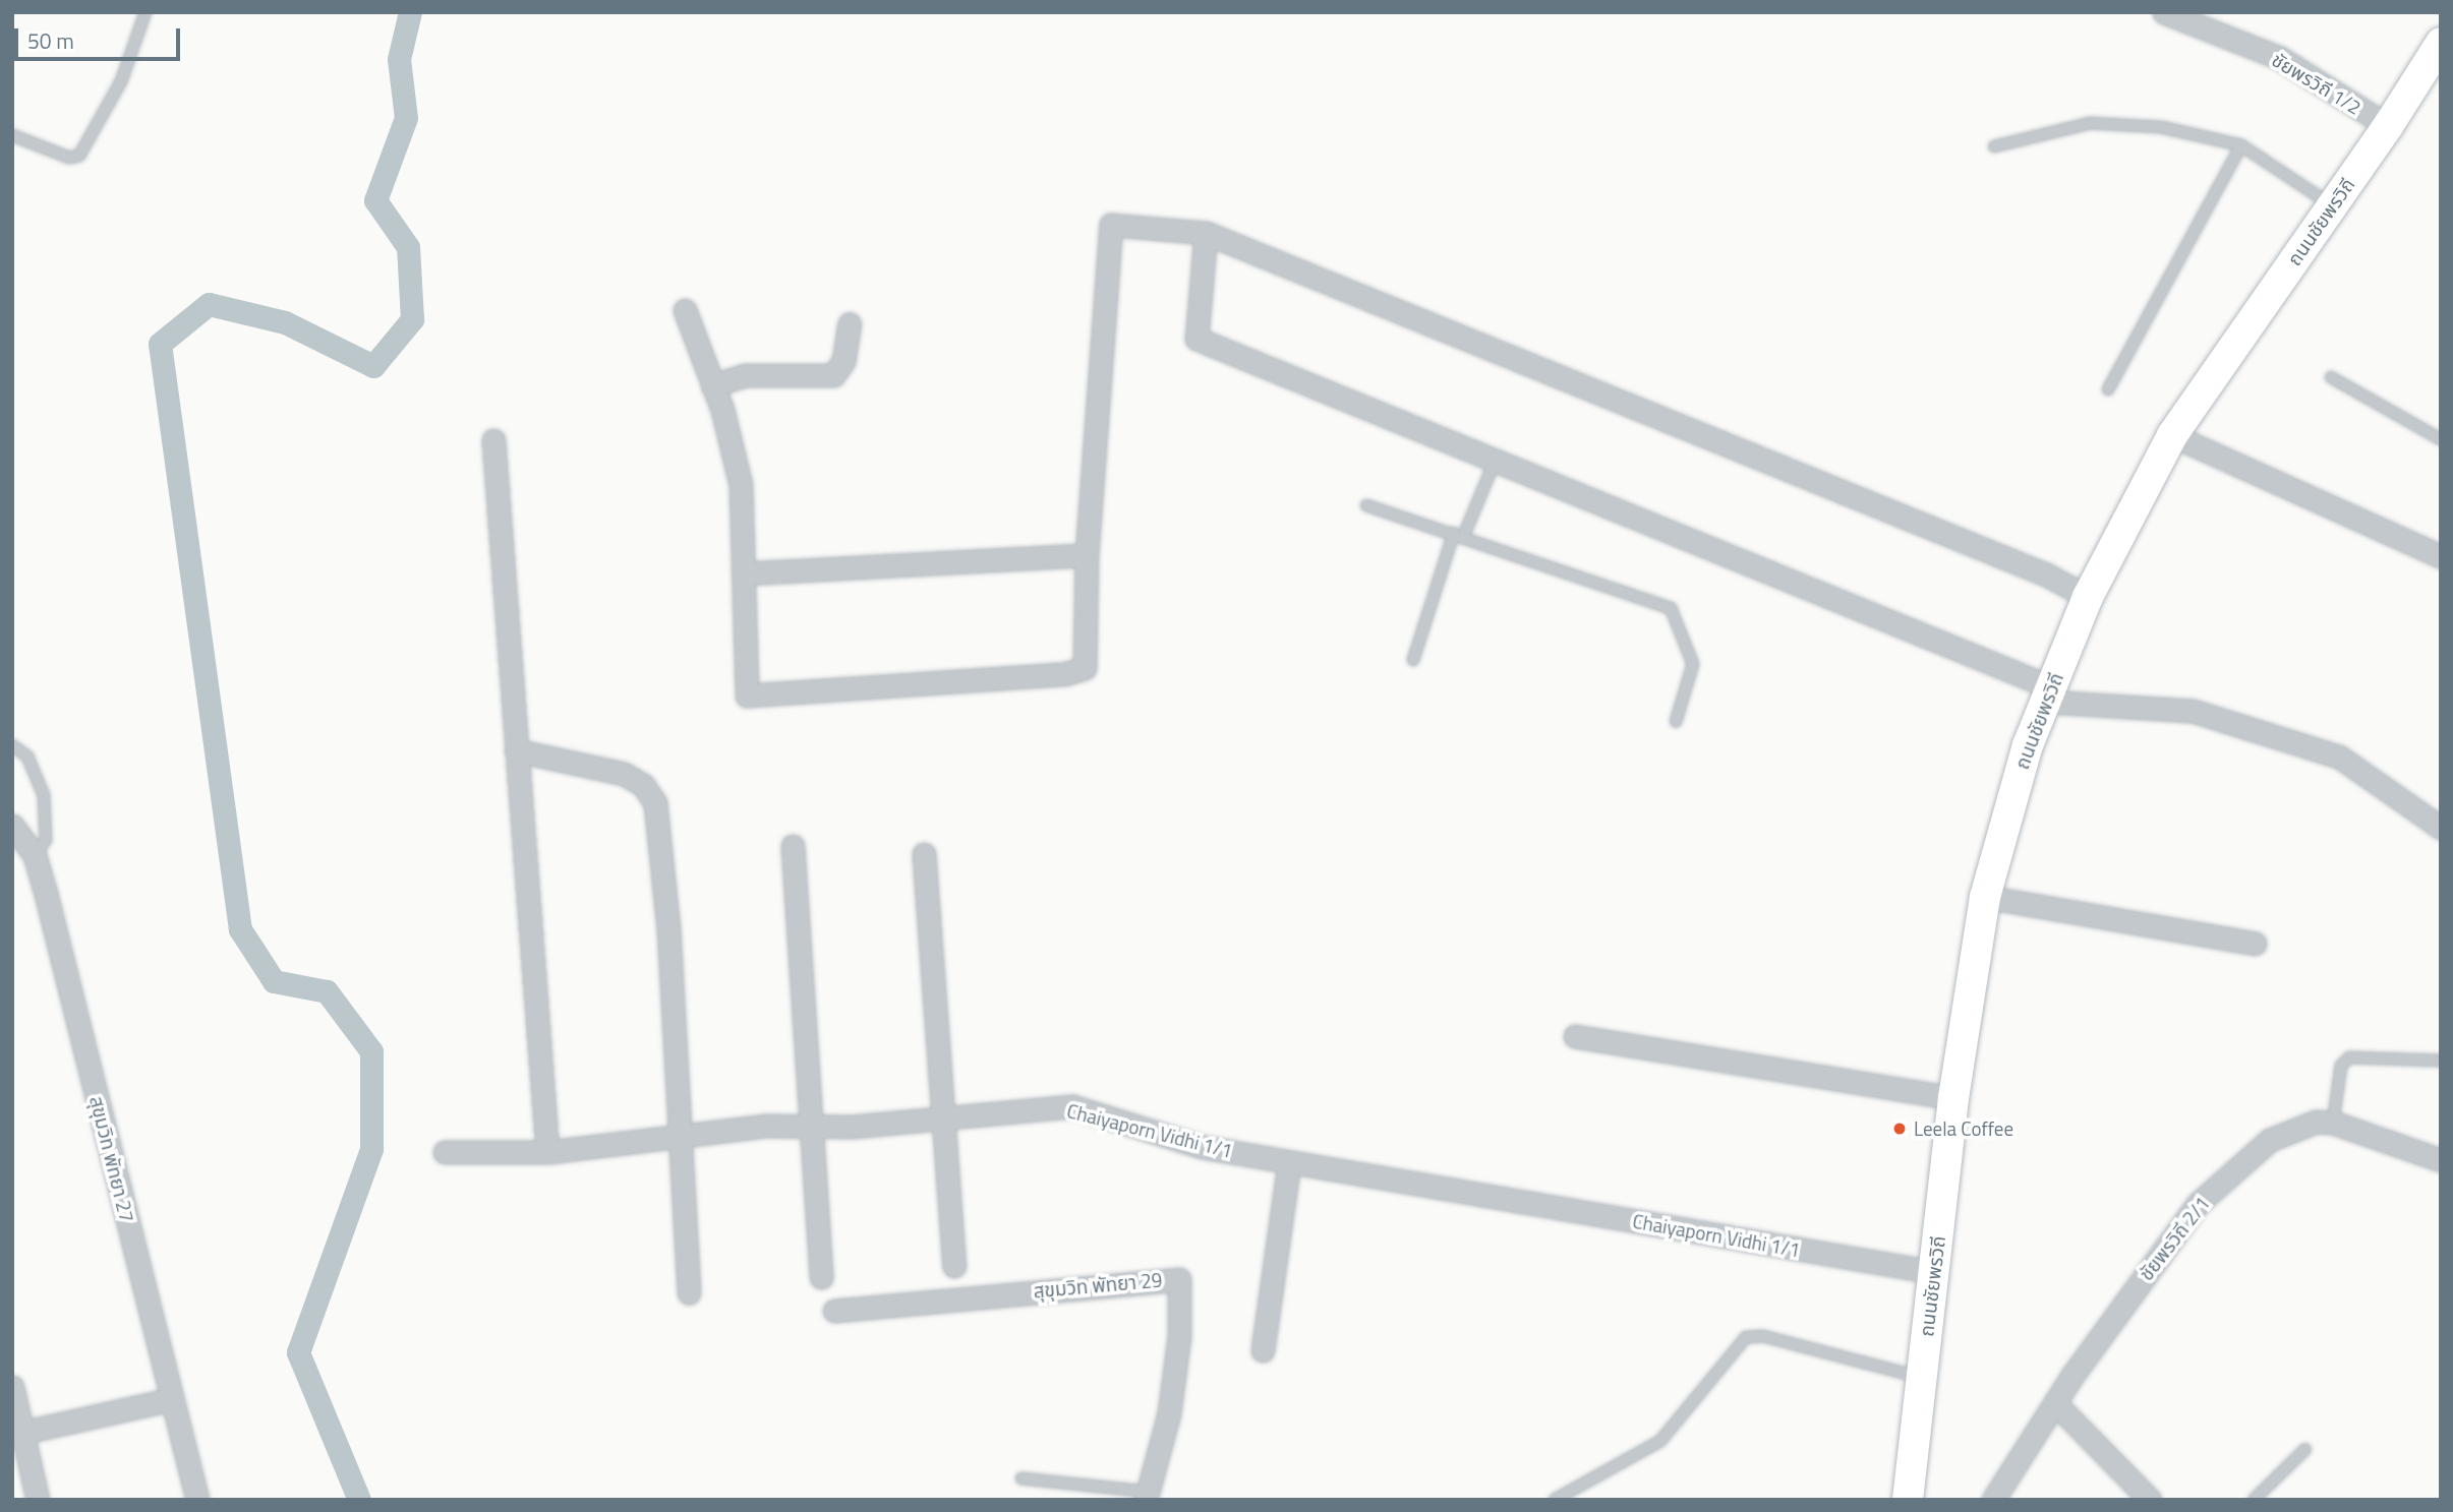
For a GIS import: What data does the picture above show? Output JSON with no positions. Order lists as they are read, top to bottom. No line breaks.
{"streets":{"main road":["ถนนชัยพรวิถี"],"street":["ชัยพรวิถี 1/2","Chaiyaporn Vidhi 1/1","สุขุมวิท พัทยา 27","ชัยพรวิถี 2/1","สุขุมวิท พัทยา 29"]},"crossings":[["ชัยพรวิถี 1/2","ถนนชัยพรวิถี"],["ถนนชัยพรวิถี","Chaiyaporn Vidhi 1/1"]],"places":["Leela Coffee"],"scale_bar":"50 m"}
